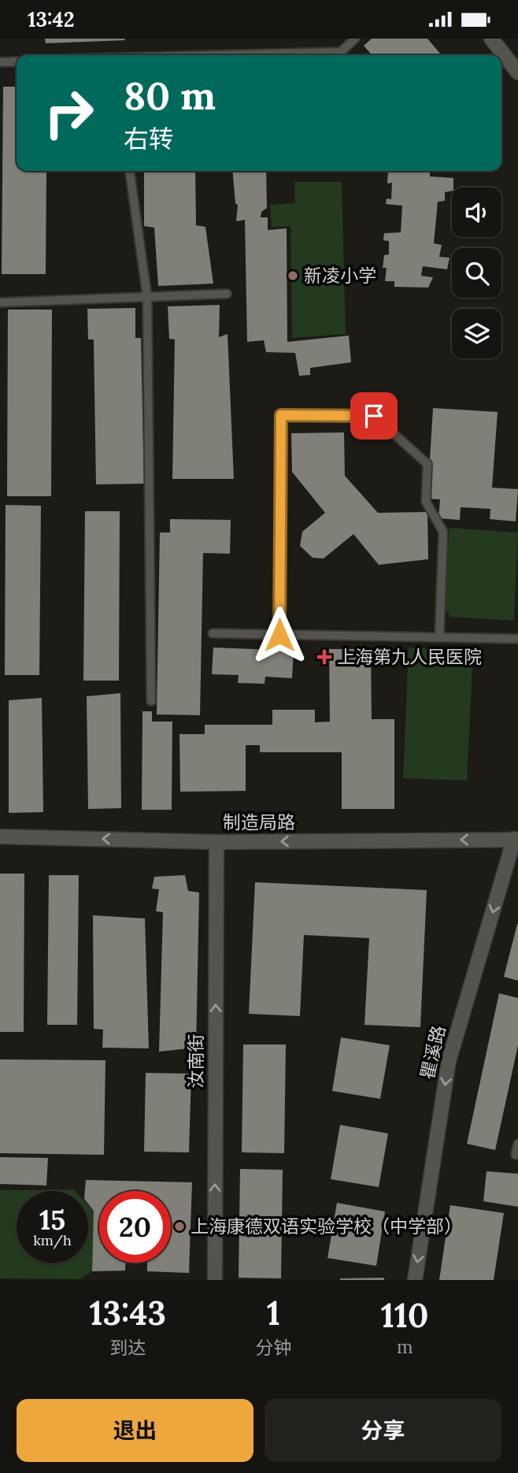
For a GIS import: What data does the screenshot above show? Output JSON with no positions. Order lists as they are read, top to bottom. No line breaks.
{"streets":{"street":["制造局路","瞿溪路","汝南街"]},"crossings":[["制造局路","瞿溪路"],["制造局路","汝南街"]],"one_way":["制造局路","瞿溪路","汝南街"],"places":{"other":["新凌小学","上海康德双语实验学校（中学部）"],"health":["上海第九人民医院"]},"page":{"status":"13:42","turn":["80 m","右转"],"speed":"15 km/h","limit":"20","eta":["13:43","到达","1","分钟","110","m"],"buttons":["退出","分享"]}}
